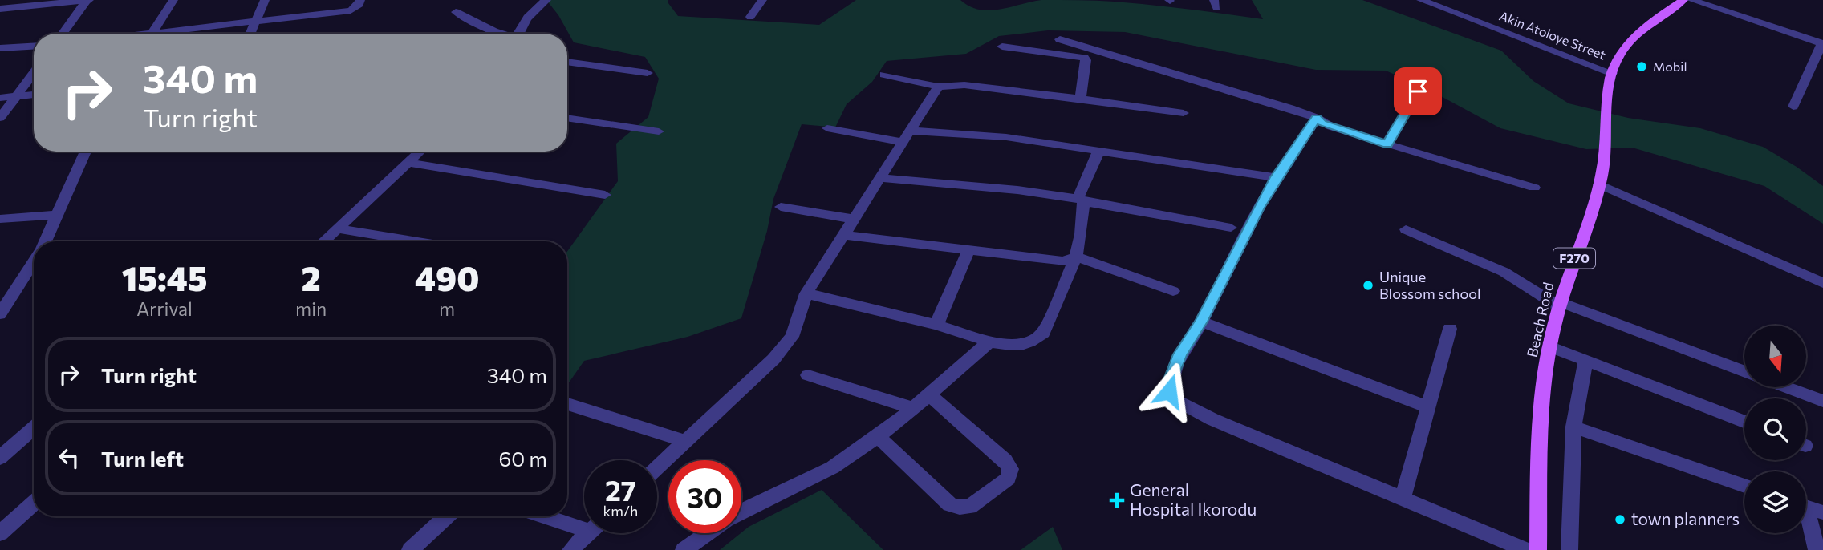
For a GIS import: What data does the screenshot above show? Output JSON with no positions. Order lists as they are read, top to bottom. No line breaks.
{"streets":{"main road":["F270","Beach Road"],"street":["Akin Atoloye Street"]},"crossings":[["Akin Atoloye Street","Beach Road"]],"places":{"other":["Mobil","Unique Blossom school","town planners"],"health":["General Hospital Ikorodu"]},"north":"bottom","page":{"turn":["340 m","Turn right"],"eta":["15:45","Arrival","2","min","490","m"],"list":[{"name":"Turn right","value":"340 m"},{"name":"Turn left","value":"60 m"}],"speed":"27 km/h","limit":"30"}}
